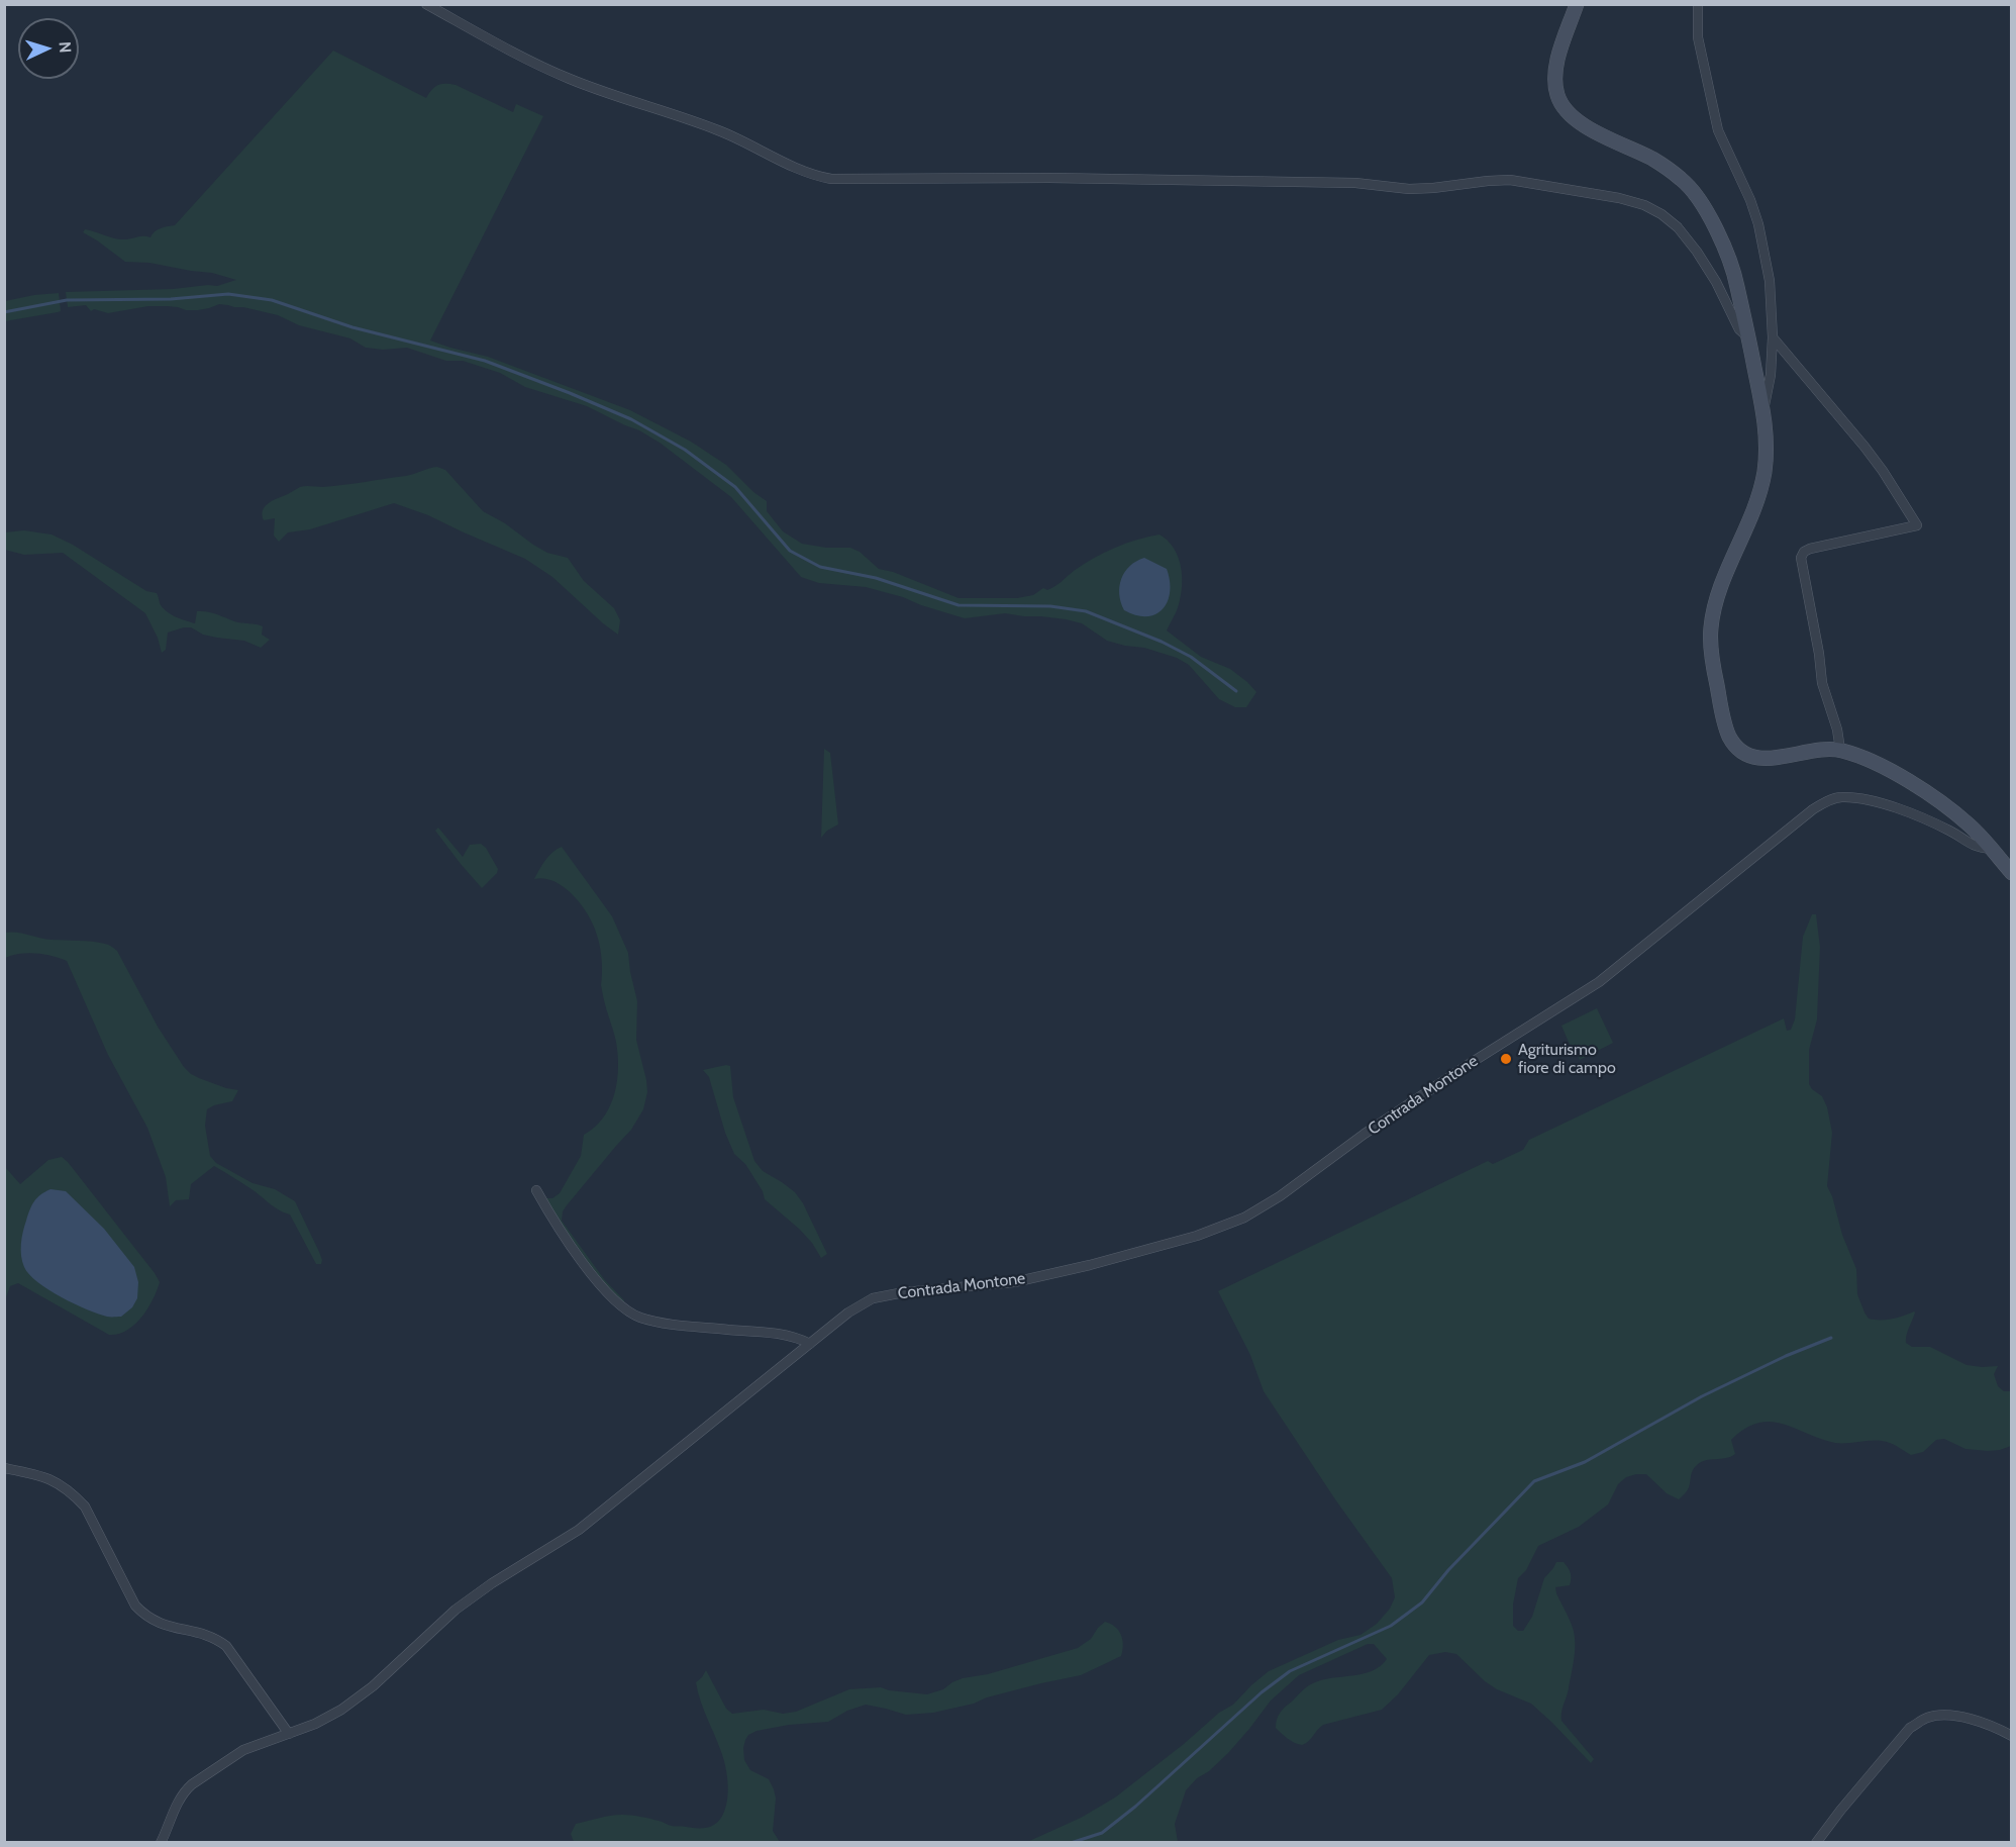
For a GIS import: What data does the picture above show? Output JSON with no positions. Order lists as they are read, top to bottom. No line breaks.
{"streets":{"street":["Contrada Montone"]},"places":["Agriturismo fiore di campo"],"north":"right"}
